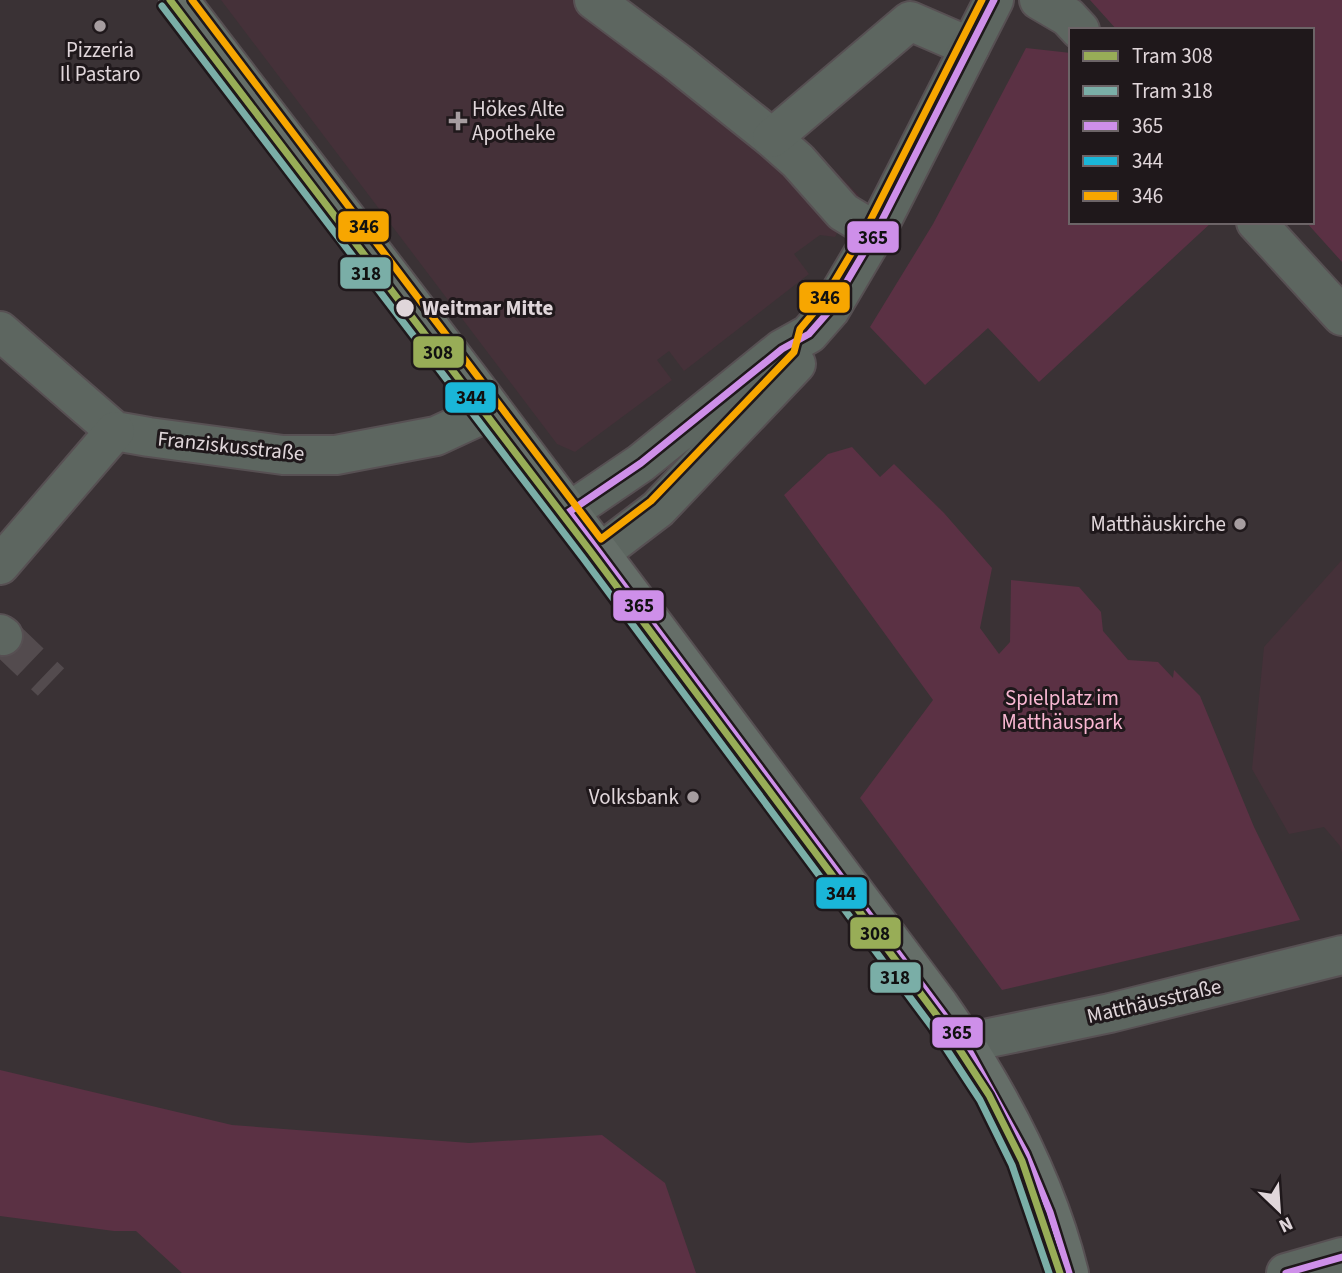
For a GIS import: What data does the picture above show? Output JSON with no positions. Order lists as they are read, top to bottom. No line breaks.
{"streets":{"street":["Franziskusstraße","Matthäusstraße"]},"parks":["Spielplatz im Matthäuspark"],"places":{"other":["Pizzeria Il Pastaro","Weitmar Mitte","Matthäuskirche","Volksbank"],"health":["Hökes Alte Apotheke"]},"lines":["tram line 308","transit line 365","transit line 346","tram line 318","transit line 344"],"legend":["Tram 308","Tram 318","365","344","346"],"north":"bottom right"}
